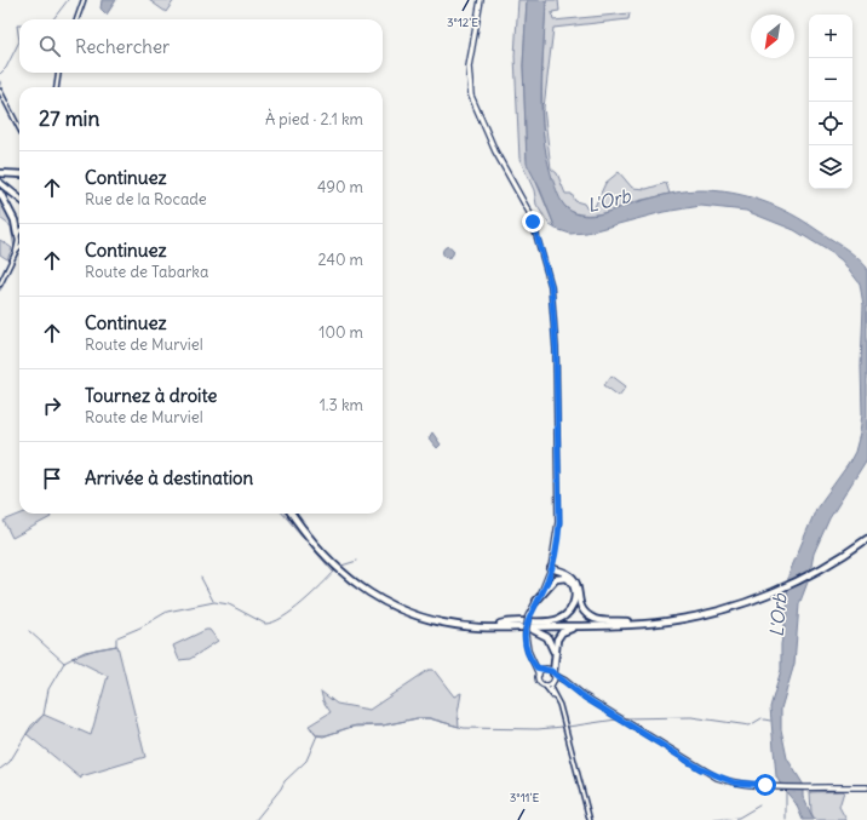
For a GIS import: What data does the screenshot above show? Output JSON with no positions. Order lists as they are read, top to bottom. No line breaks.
{"water":["L'Orb"],"north":"bottom left","page":{"map_buttons":["+","−"],"search":"Rechercher","heading":["27 min","À pied · 2.1 km"],"list":[["Continuez","Rue de la Rocade","490 m"],["Continuez","Route de Tabarka","240 m"],["Continuez","Route de Murviel","100 m"],["Tournez à droite","Route de Murviel","1.3 km"],"Arrivée à destination"]},"coordinates":["3°12'E","3°11'E"]}
